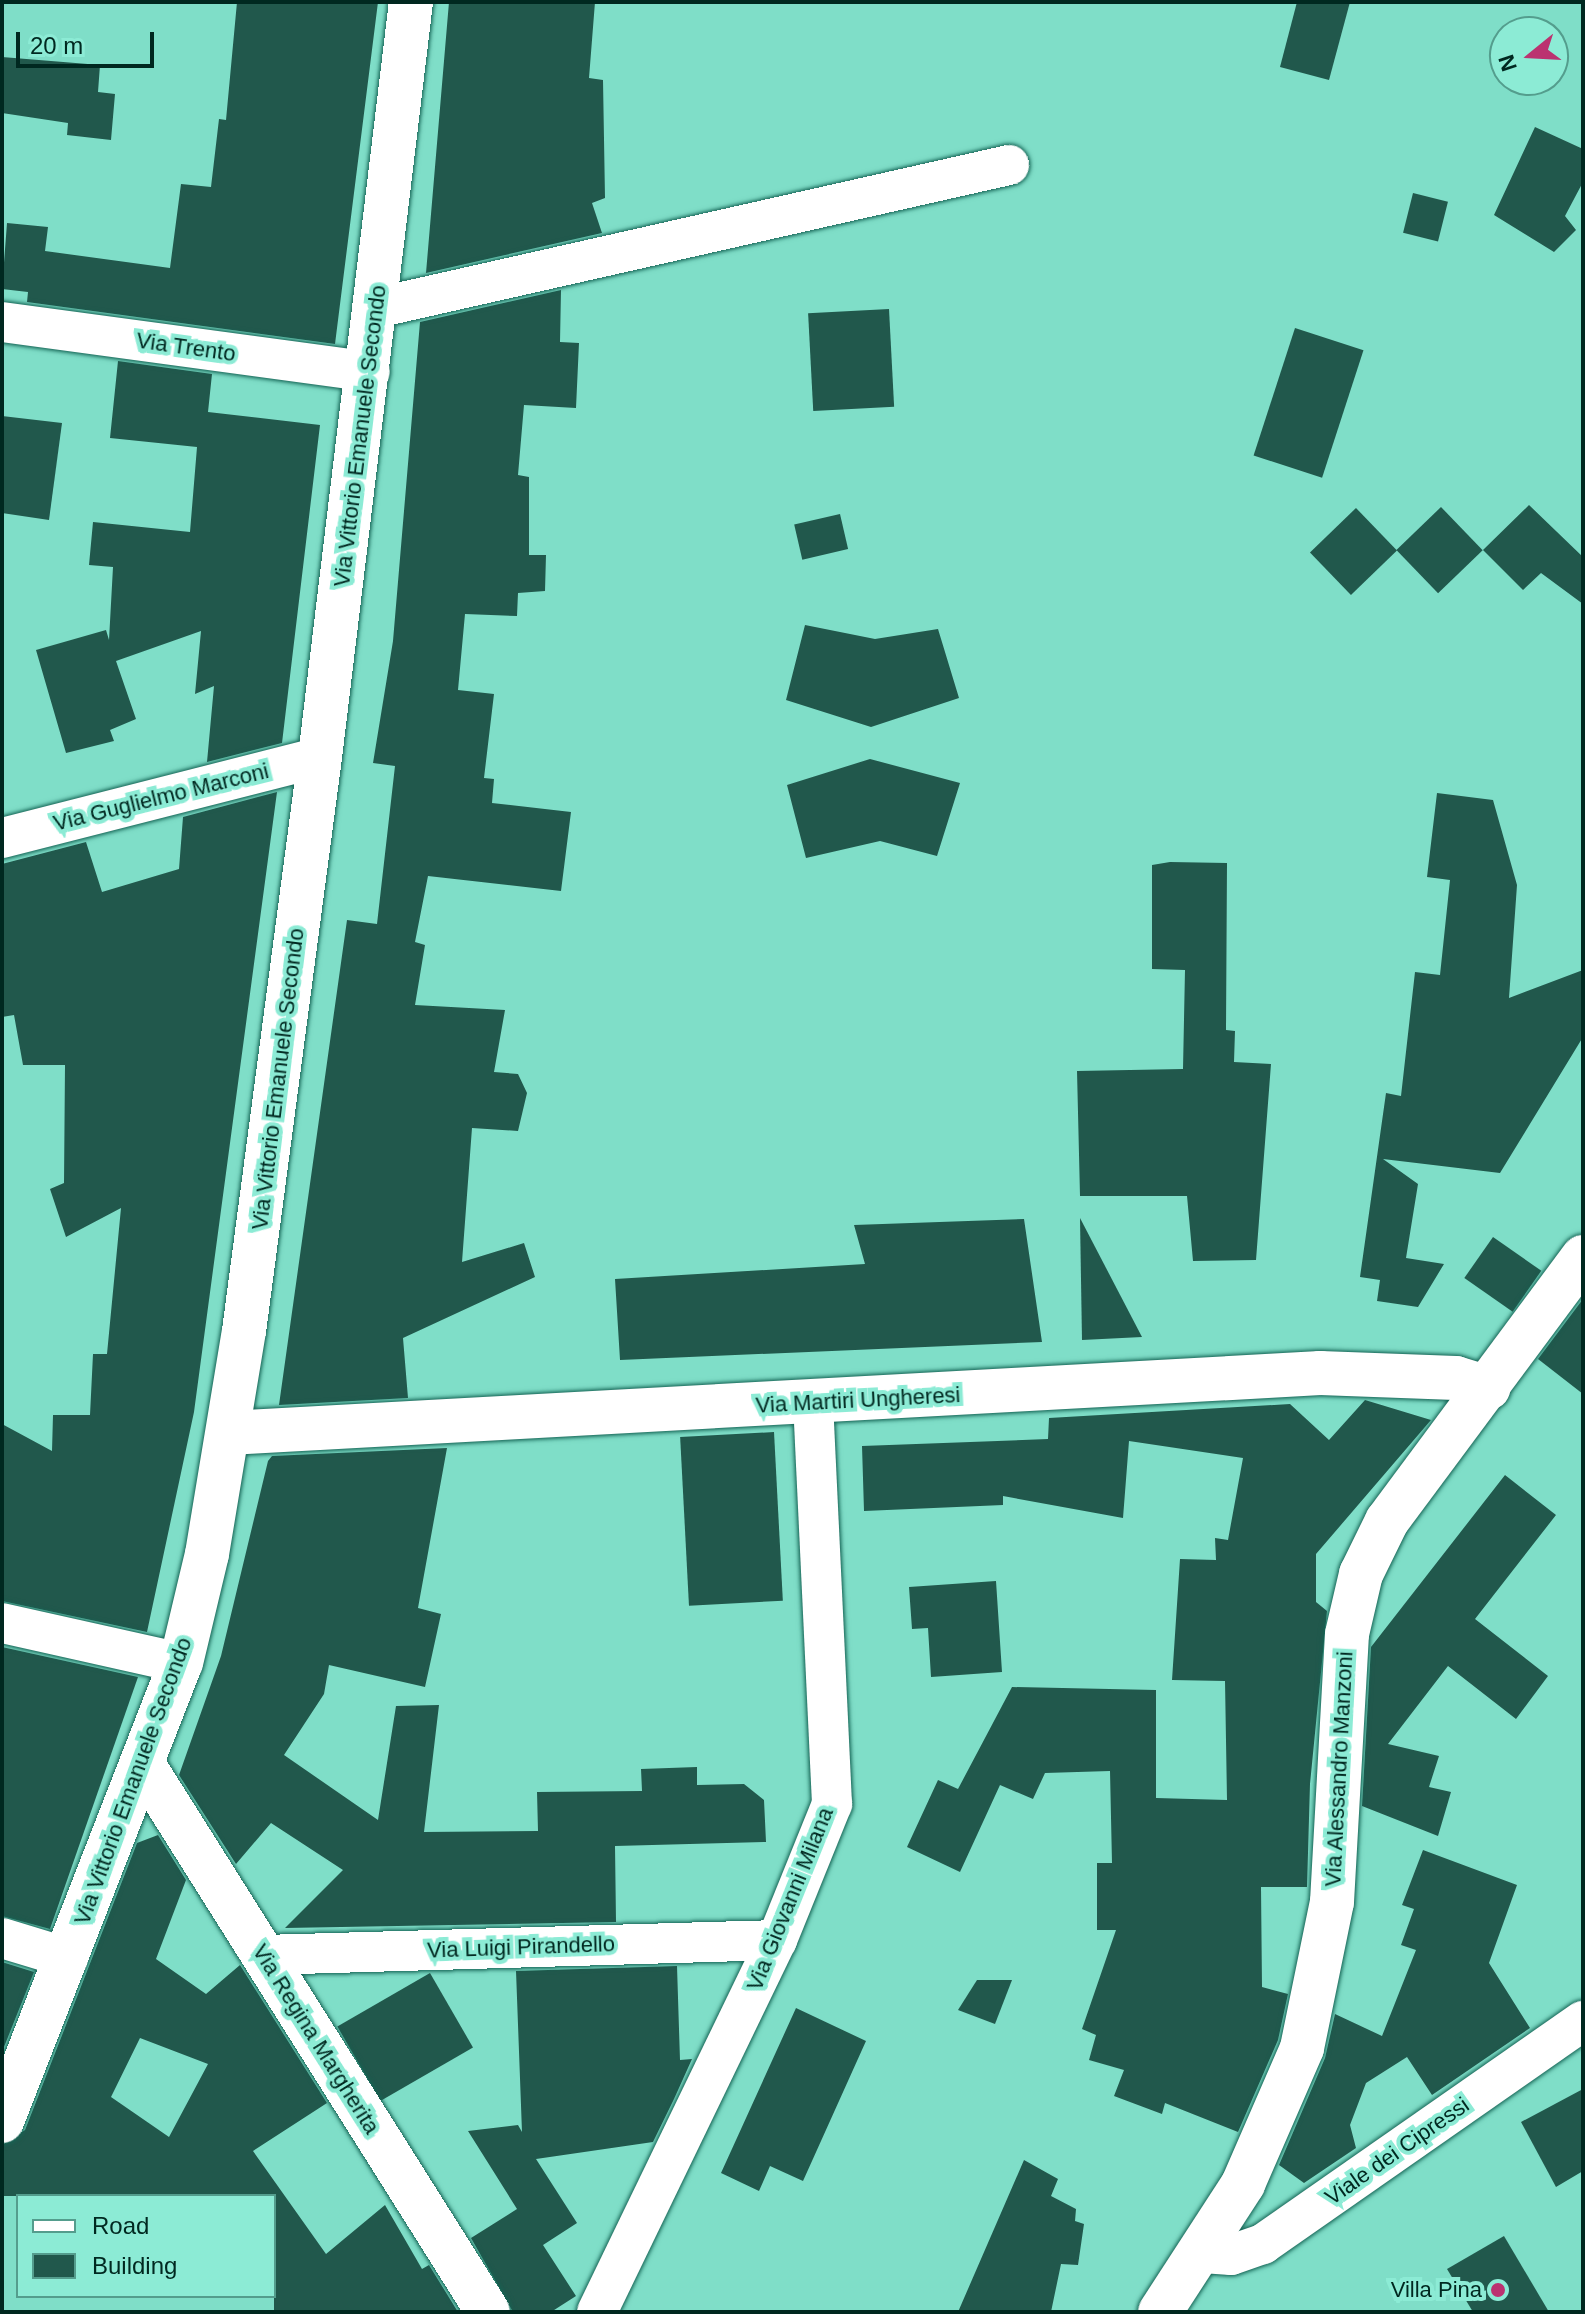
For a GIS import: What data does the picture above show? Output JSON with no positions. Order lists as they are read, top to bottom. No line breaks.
{"streets":{"street":["Via Trento","Via Vittorio Emanuele Secondo","Via Guglielmo Marconi","Via Martiri Ungheresi","Via Alessandro Manzoni","Via Giovanni Milana","Via Luigi Pirandello","Via Regina Margherita","Viale dei Cipressi"]},"crossings":[["Via Trento","Via Vittorio Emanuele Secondo"],["Via Vittorio Emanuele Secondo","Via Guglielmo Marconi"],["Via Vittorio Emanuele Secondo","Via Martiri Ungheresi"],["Via Vittorio Emanuele Secondo","Via Regina Margherita"],["Via Martiri Ungheresi","Via Alessandro Manzoni"],["Via Martiri Ungheresi","Via Giovanni Milana"],["Via Alessandro Manzoni","Viale dei Cipressi"],["Via Giovanni Milana","Via Luigi Pirandello"],["Via Luigi Pirandello","Via Regina Margherita"]],"places":["Villa Pina"],"legend":["Road","Building"],"scale_bar":"20 m","north":"left"}
